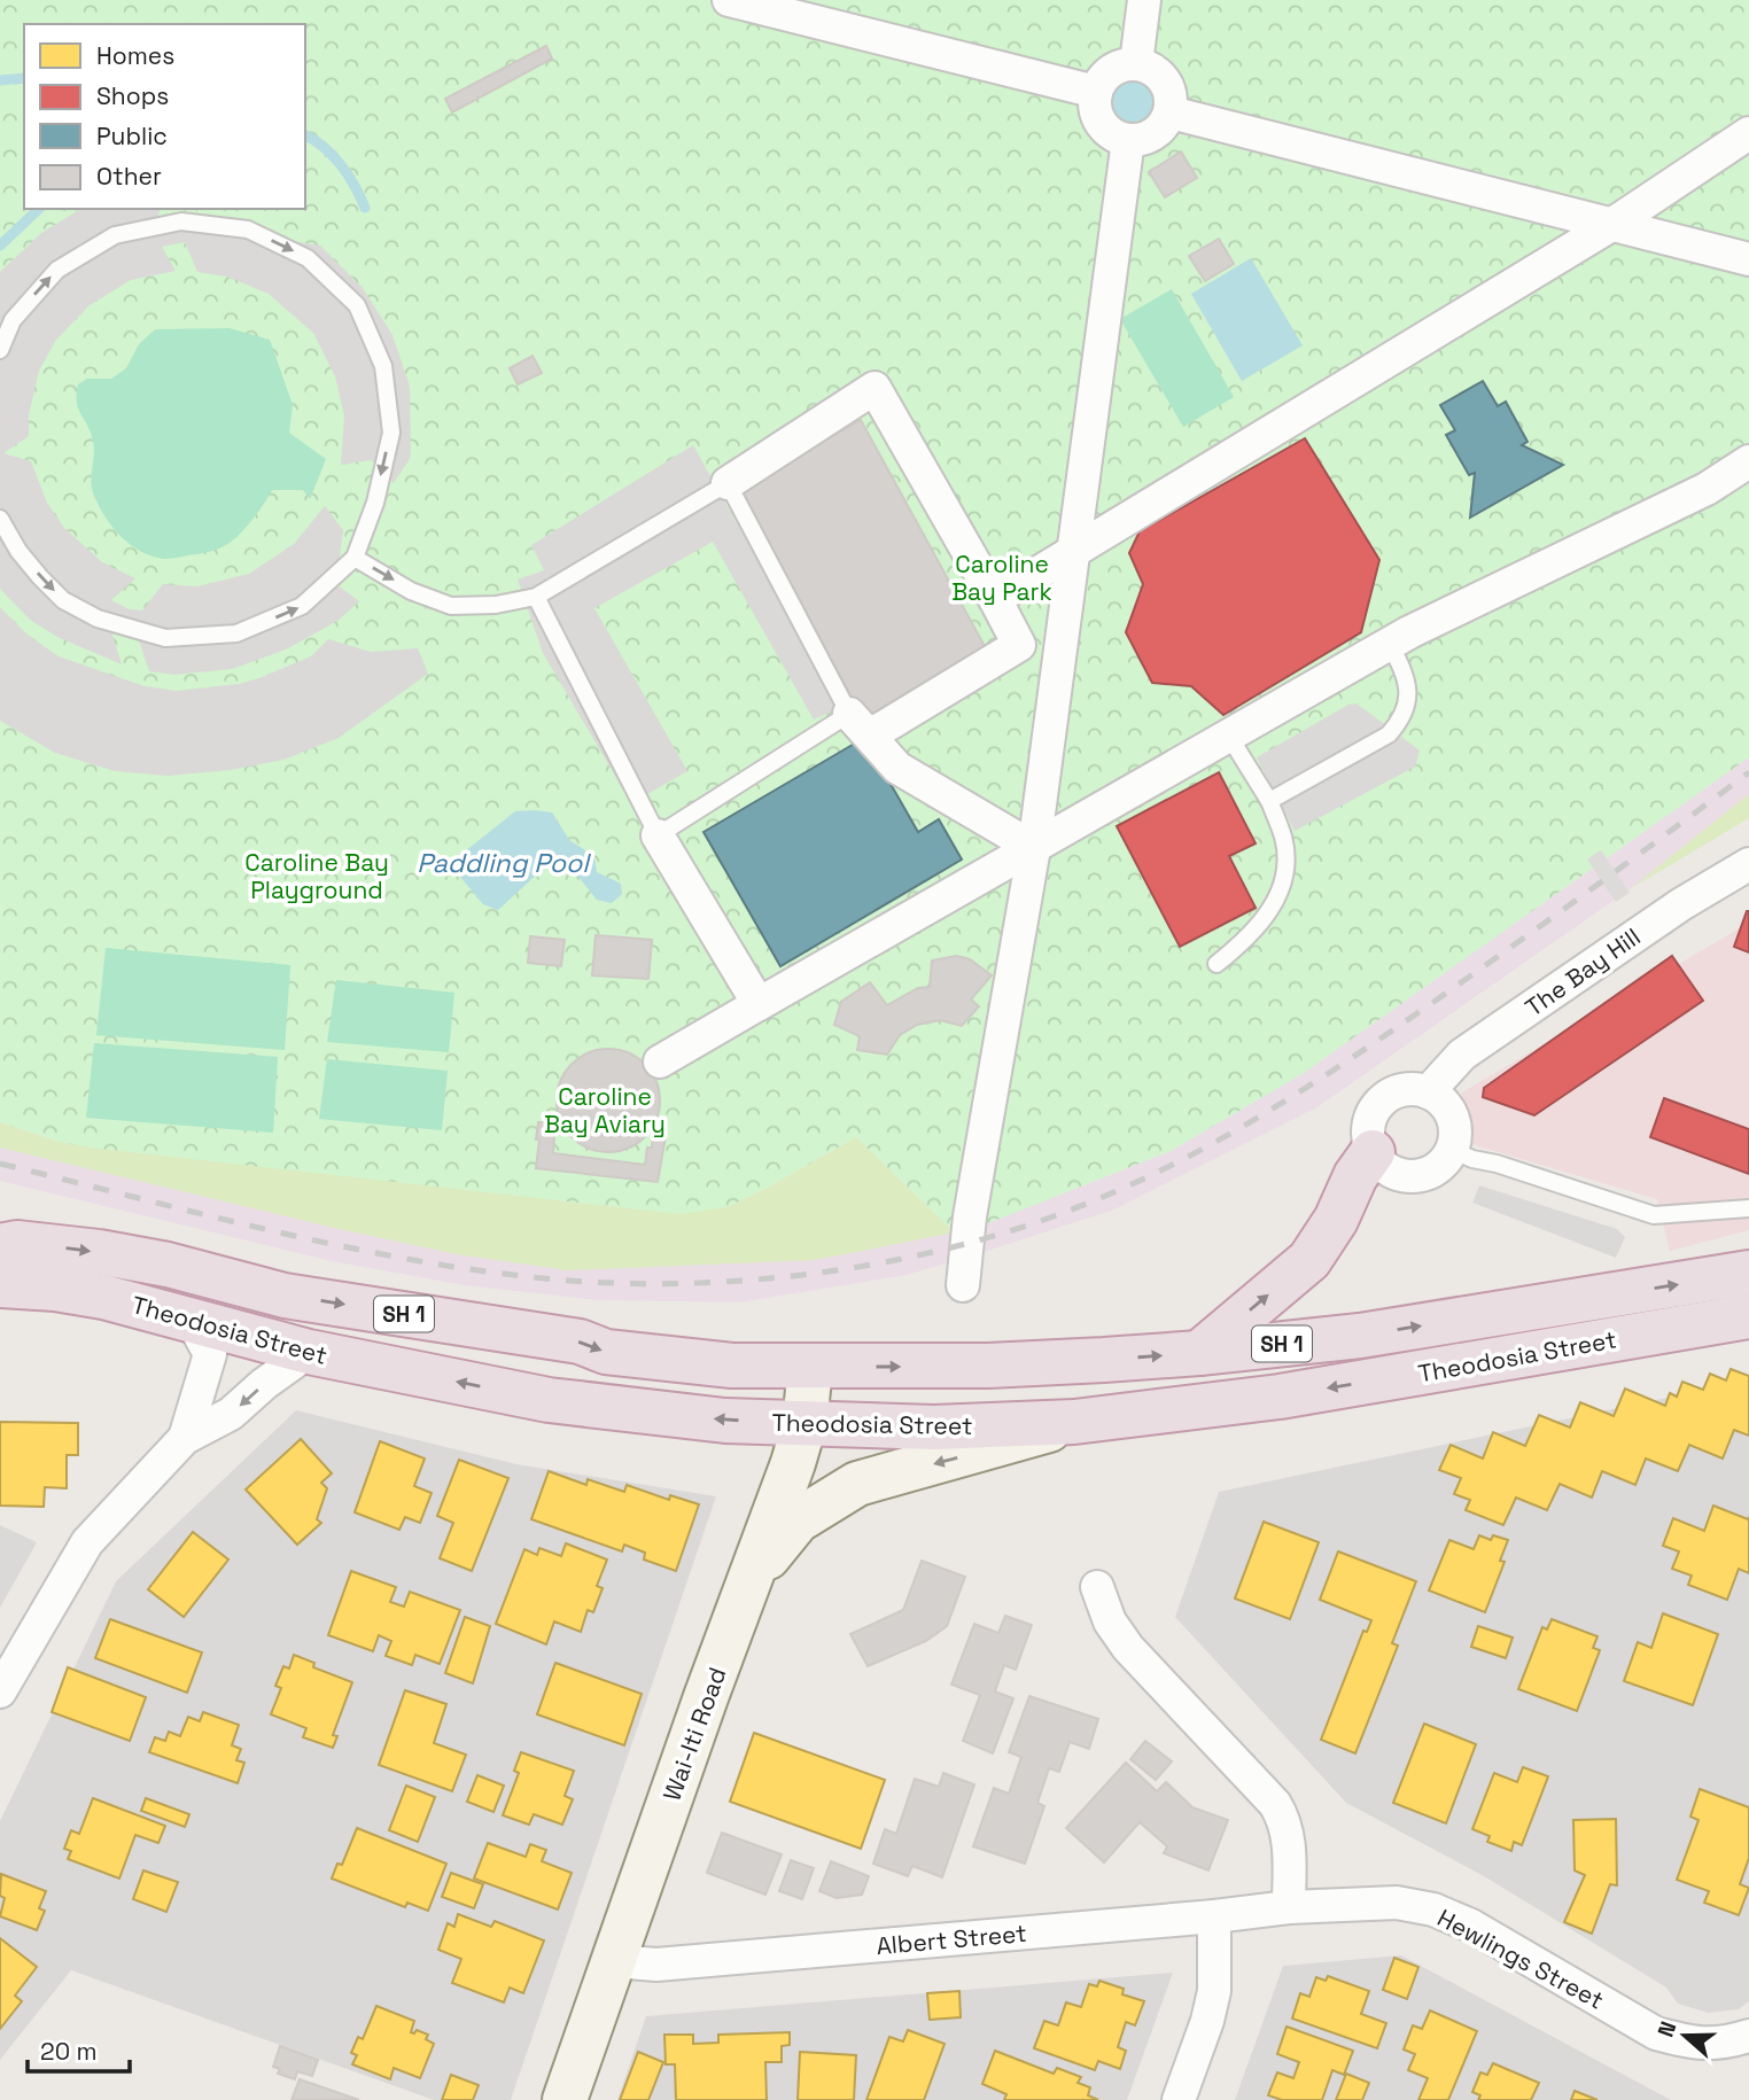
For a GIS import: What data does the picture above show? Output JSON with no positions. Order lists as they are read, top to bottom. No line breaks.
{"streets":{"highway":["SH 1","Theodosia Street"],"main road":["Wai-Iti Road"],"street":["The Bay Hill","Albert Street","Hewlings Street"]},"crossings":[["Theodosia Street","Wai-Iti Road"],["Wai-Iti Road","Albert Street"],["Albert Street","Hewlings Street"]],"water":["Paddling Pool"],"parks":["Caroline Bay Park","Caroline Bay Playground","Caroline Bay Aviary"],"legend":["Homes","Shops","Public","Other"],"scale_bar":"20 m","north":"left"}
